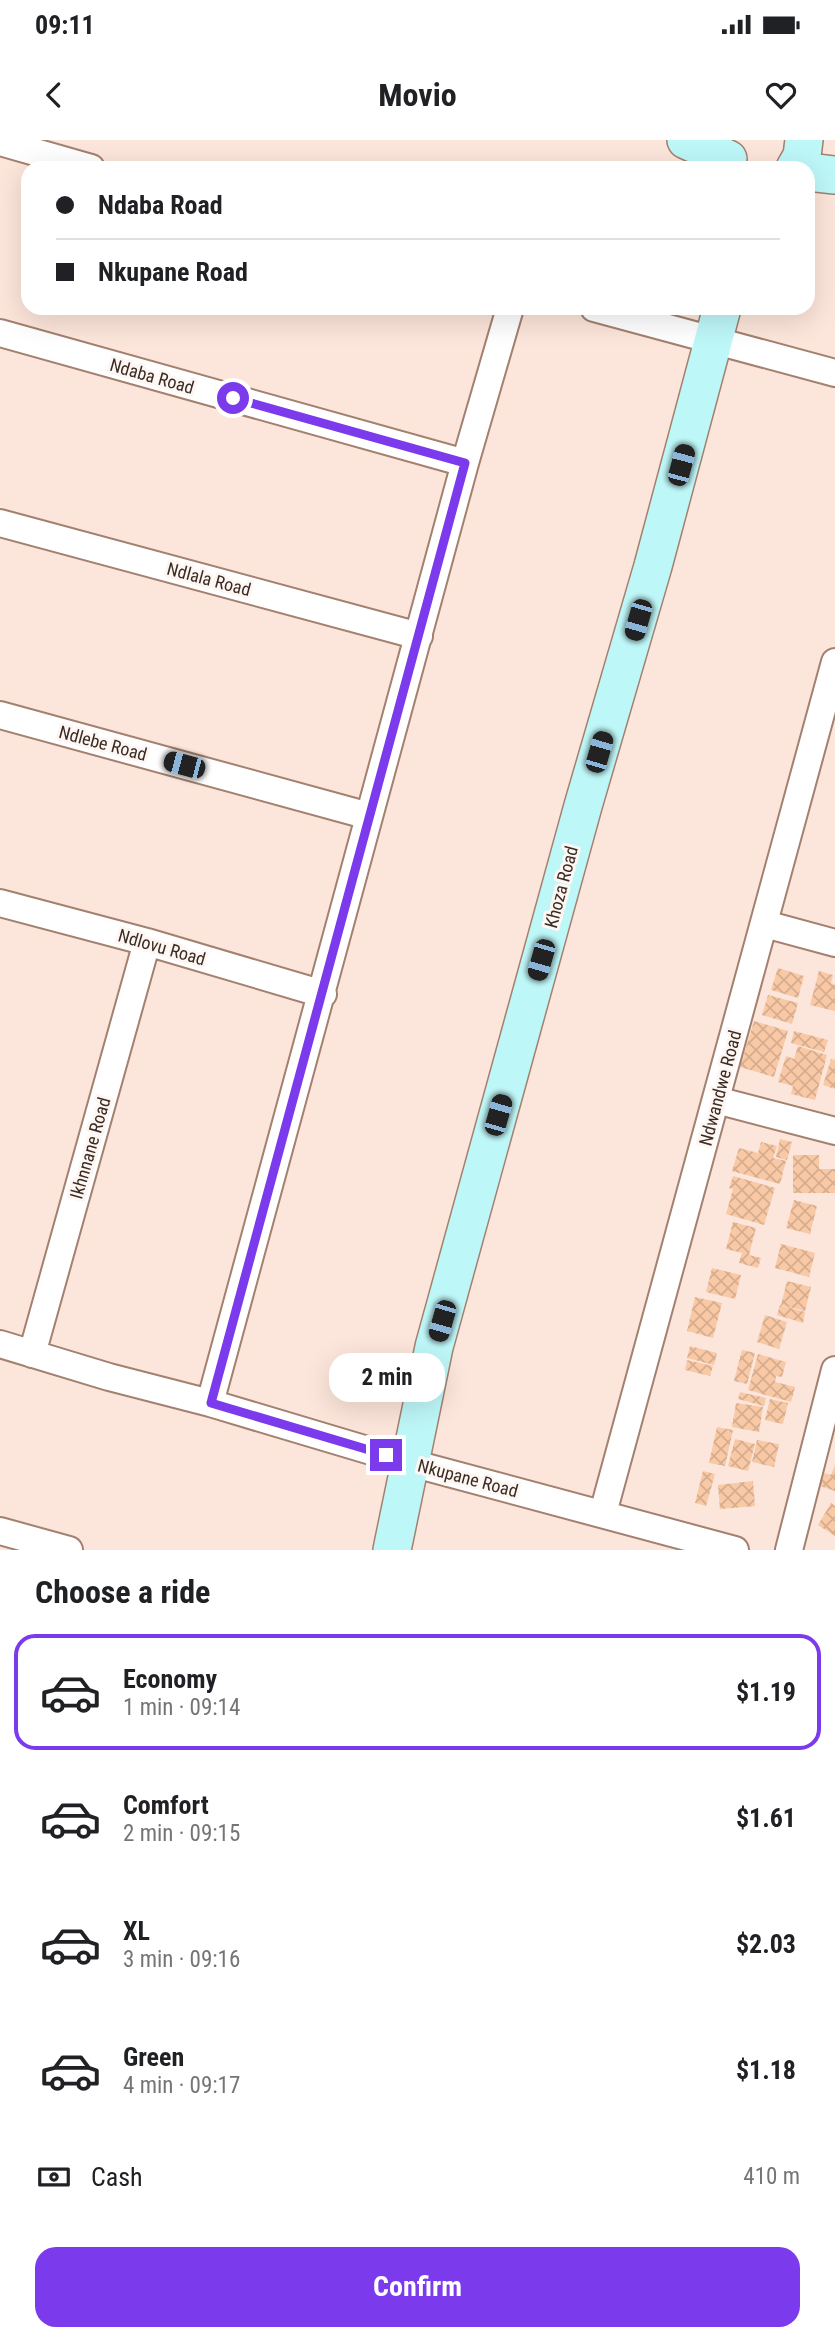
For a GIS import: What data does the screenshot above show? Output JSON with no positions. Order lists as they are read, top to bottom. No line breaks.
{"streets":{"street":["Ndaba Road","Ndlala Road","Ndlebe Road","Khoza Road","Ndlovu Road","Ndwandwe Road","Ikhnnane Road","Nkupane Road"]},"crossings":[["Khoza Road","Nkupane Road"],["Ndlovu Road","Ikhnnane Road"],["Ndwandwe Road","Nkupane Road"],["Ikhnnane Road","Nkupane Road"]],"page":{"status":"09:11","header":"Movio","banner":["Ndaba Road","Nkupane Road"],"bubble":"2 min","heading":"Choose a ride","list":[{"name":"Economy","note":"1 min · 09:14","value":"$1.19"},{"name":"Comfort","note":"2 min · 09:15","value":"$1.61"},{"name":"XL","note":"3 min · 09:16","value":"$2.03"},{"name":"Green","note":"4 min · 09:17","value":"$1.18"}],"pay":["Cash","410 m"],"buttons":"Confirm"}}
